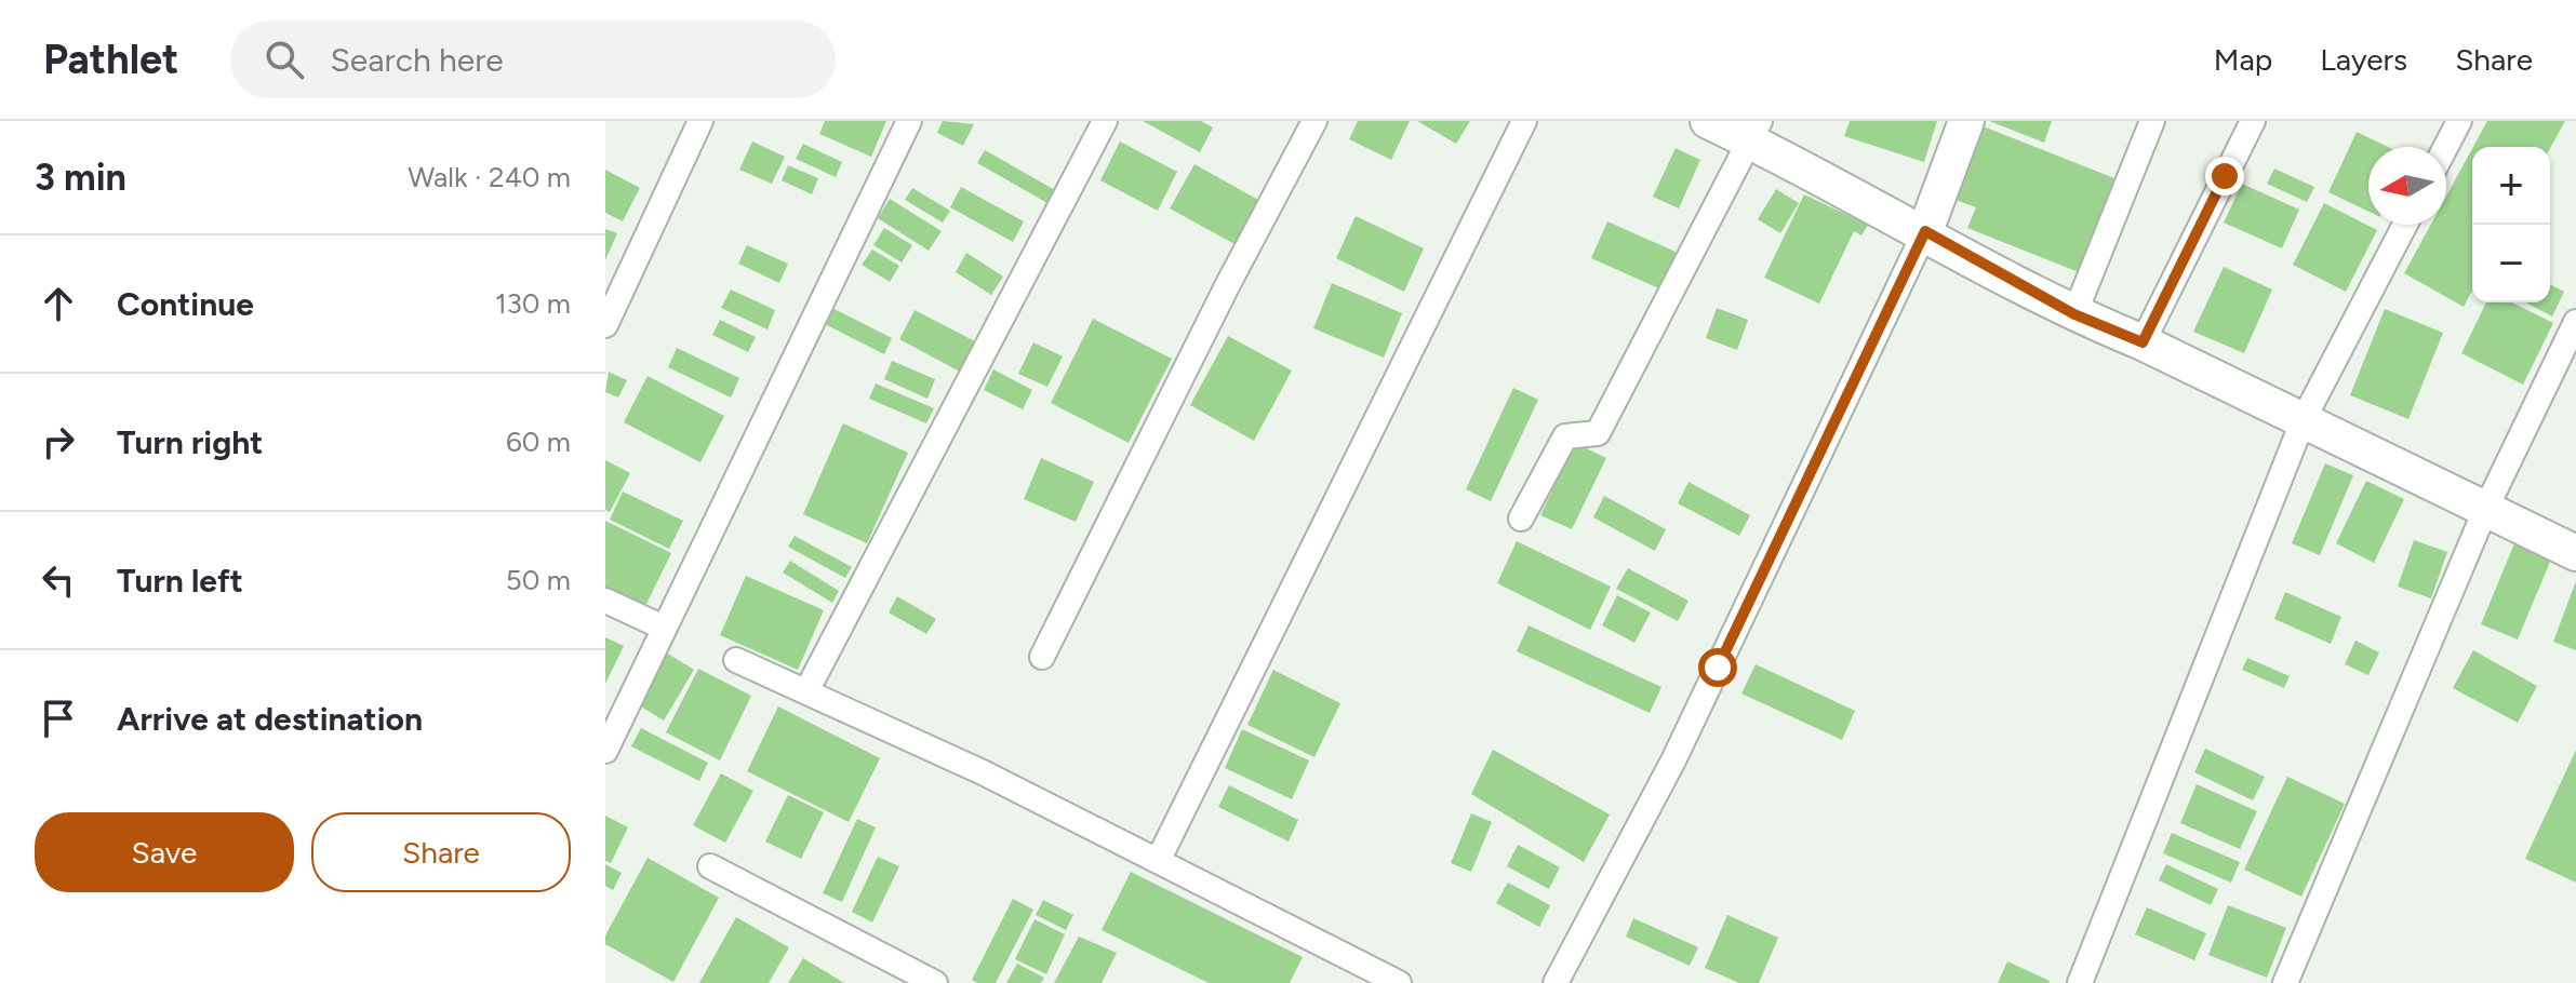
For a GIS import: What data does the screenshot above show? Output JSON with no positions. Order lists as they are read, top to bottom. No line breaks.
{"north":"left","page":{"header":"Pathlet","search":"Search here","nav":["Map","Layers","Share"],"heading":["3 min","Walk · 240 m"],"map_buttons":["+","−"],"list":[["Continue","130 m"],["Turn right","60 m"],["Turn left","50 m"],"Arrive at destination"],"buttons":["Save","Share"]}}
